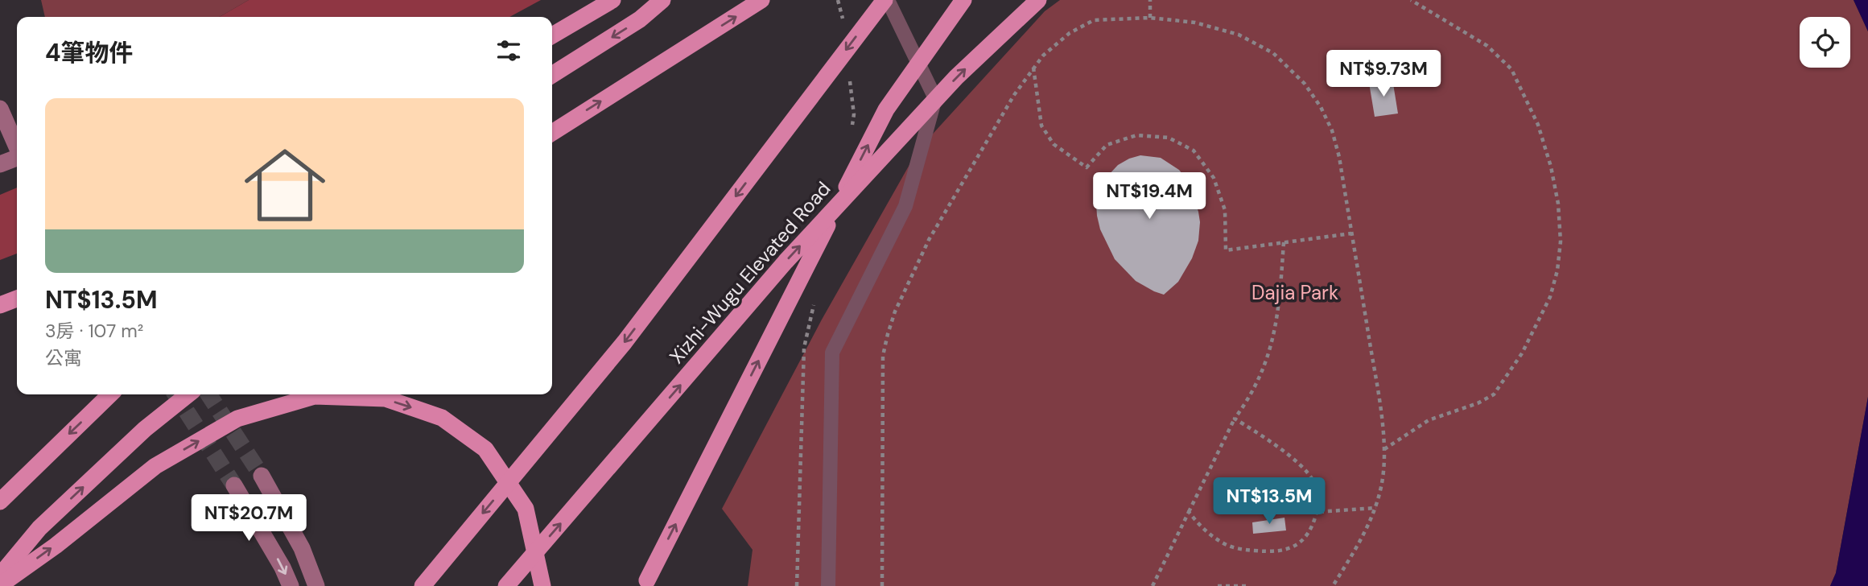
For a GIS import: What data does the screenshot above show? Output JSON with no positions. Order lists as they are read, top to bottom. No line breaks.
{"streets":{"highway":["Xizhi-Wugu Elevated Road"]},"parks":["Dajia Park"],"page":{"heading":"4筆物件","price":["NT$9.73M","NT$19.4M","NT$13.5M","NT$20.7M"],"list":[{"name":"NT$13.5M","note":"3房 · 107 m² · 公寓"}]}}
